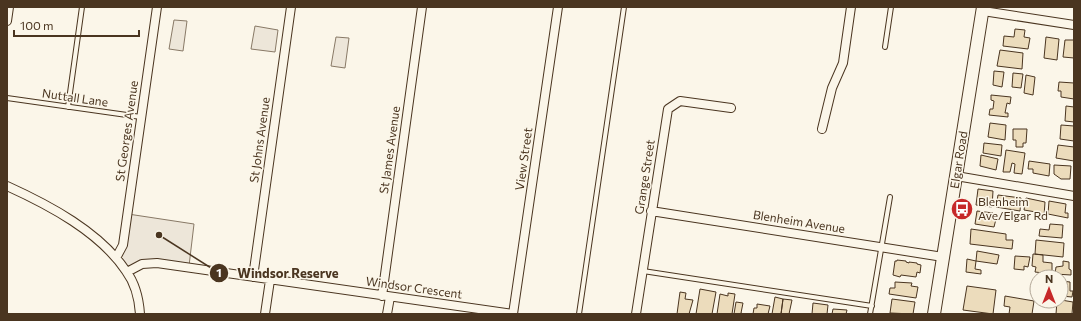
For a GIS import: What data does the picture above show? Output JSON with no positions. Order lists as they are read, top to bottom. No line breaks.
{"streets":{"main road":["Elgar Road"],"street":["St Georges Avenue","St Johns Avenue","St James Avenue","View Street","Grange Street","Blenheim Avenue","Windsor Crescent"],"lane":["Nuttall Lane"]},"crossings":[["Nuttall Lane","St Georges Avenue"],["St Johns Avenue","Windsor Crescent"],["St James Avenue","Windsor Crescent"],["View Street","Windsor Crescent"],["Elgar Road","Blenheim Avenue"],["Grange Street","Blenheim Avenue"]],"places":{"bus stop":["Blenheim Ave/Elgar Rd"],"other":["Windsor Reserve"]},"scale_bar":"100 m","north":"top"}
